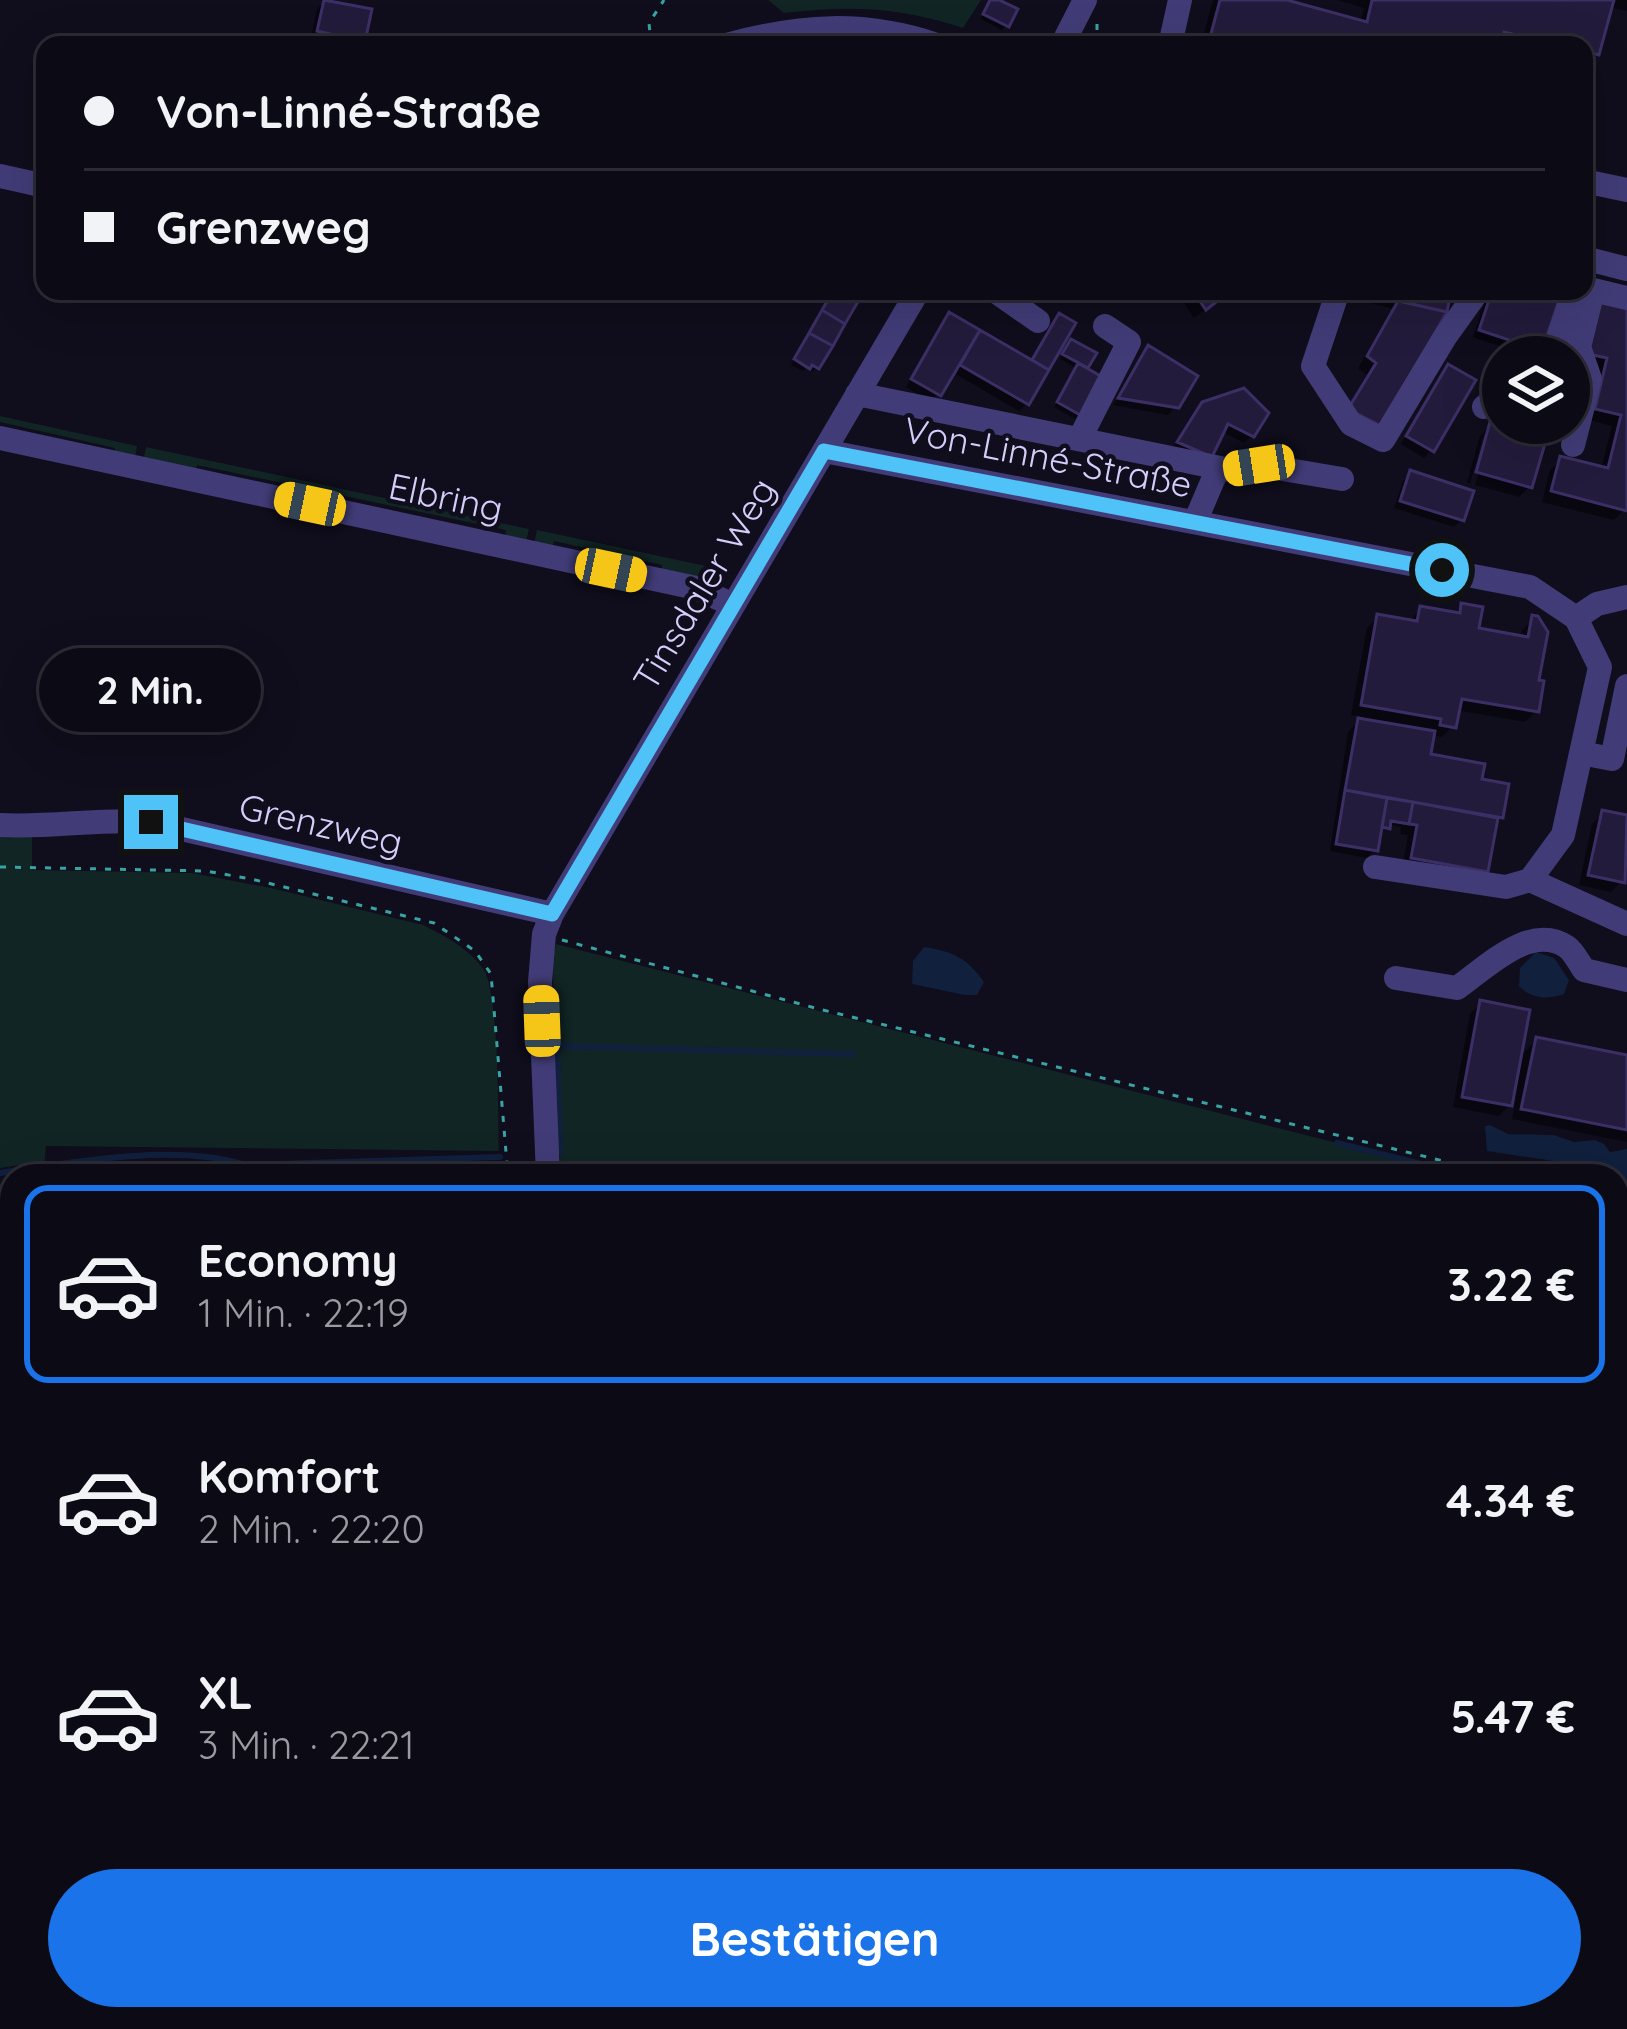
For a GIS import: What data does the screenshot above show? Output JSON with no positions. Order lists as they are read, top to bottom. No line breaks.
{"streets":{"street":["Von-Linné-Straße","Elbring","Tinsdaler Weg","Grenzweg"]},"crossings":[["Von-Linné-Straße","Tinsdaler Weg"],["Elbring","Tinsdaler Weg"],["Tinsdaler Weg","Grenzweg"]],"page":{"banner":["Von-Linné-Straße","Grenzweg"],"bubble":"2 Min.","list":[{"name":"Economy","note":"1 Min. · 22:19","value":"3.22 €"},{"name":"Komfort","note":"2 Min. · 22:20","value":"4.34 €"},{"name":"XL","note":"3 Min. · 22:21","value":"5.47 €"}],"buttons":"Bestätigen"}}
